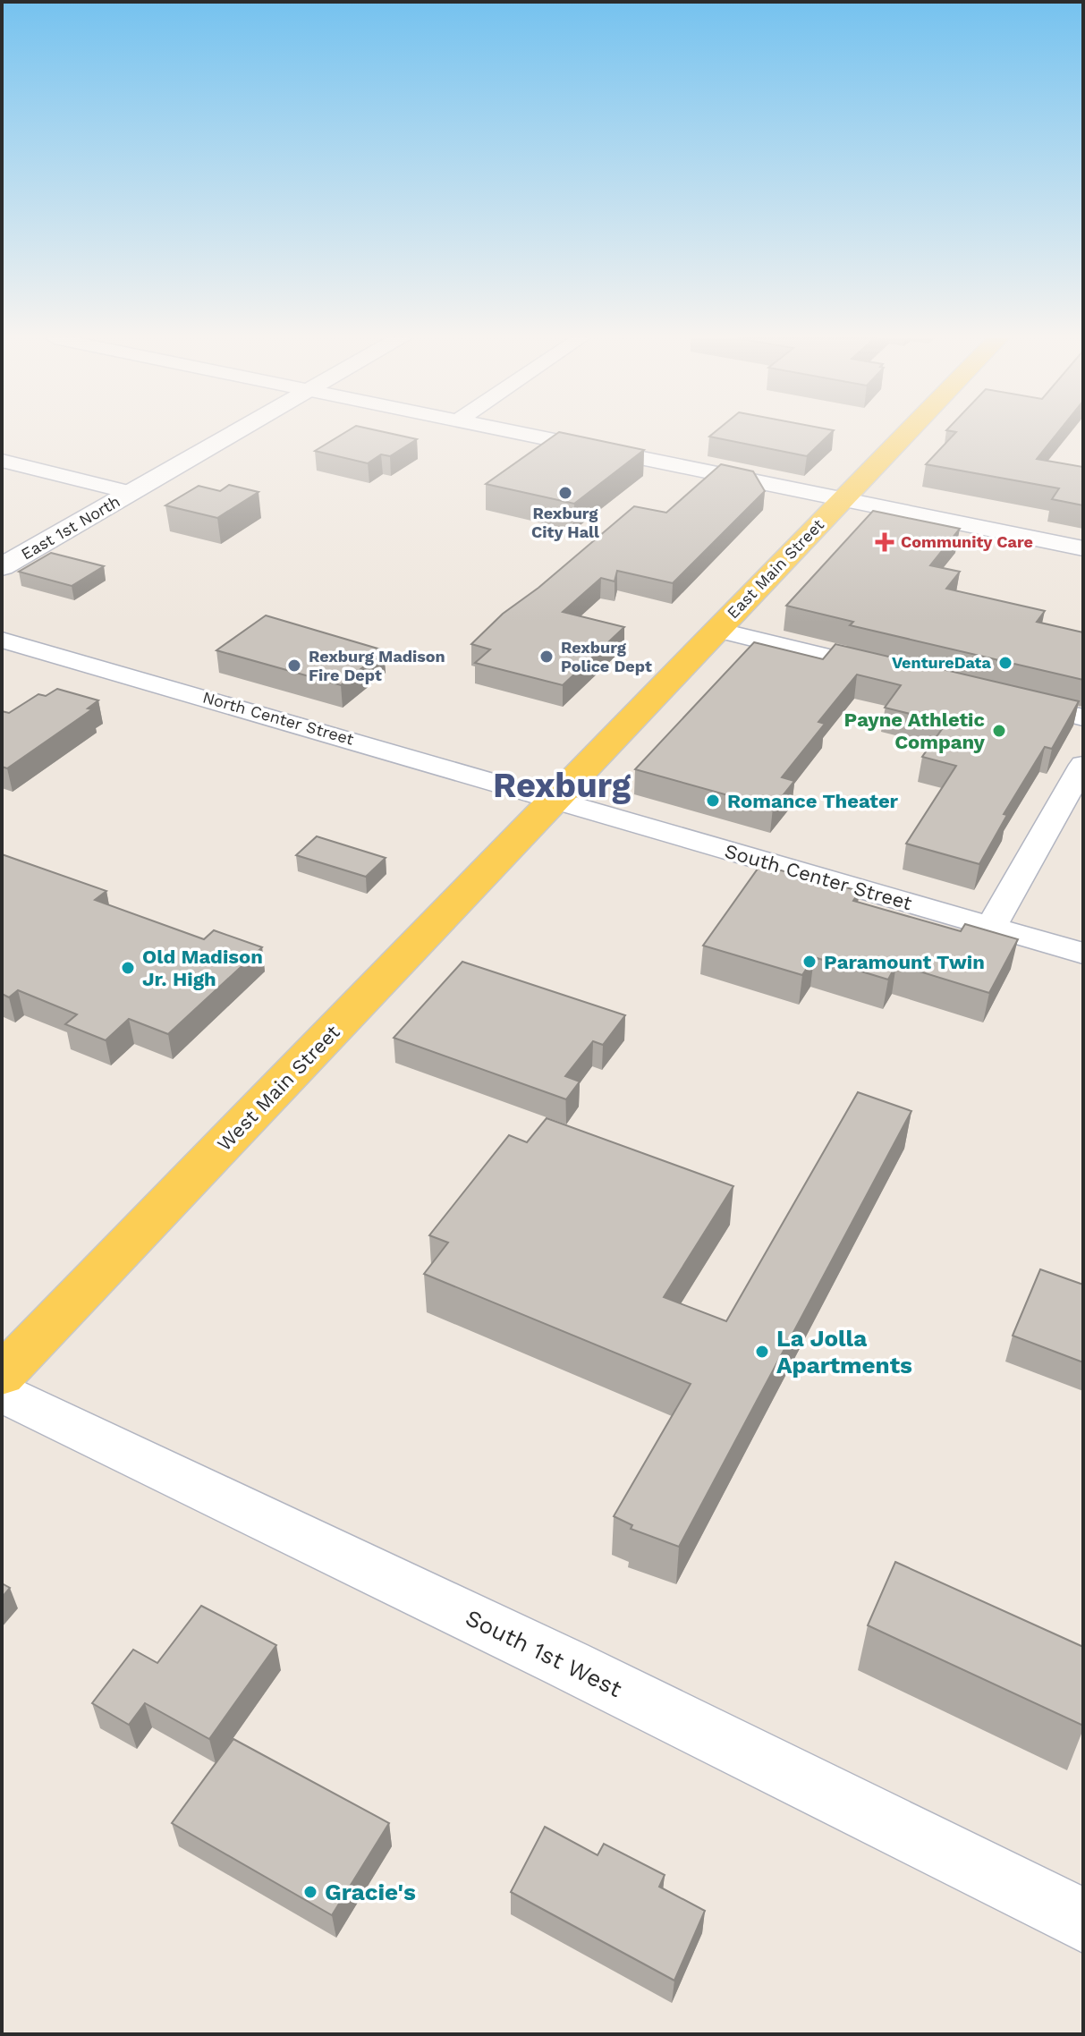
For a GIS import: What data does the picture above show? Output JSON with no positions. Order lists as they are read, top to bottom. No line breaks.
{"streets":{"main road":["East 1st North","East Main Street","West Main Street","South 1st West"],"street":["North Center Street","South Center Street"]},"crossings":[["East Main Street","North Center Street"],["East Main Street","South Center Street"],["East Main Street","West Main Street"],["North Center Street","South Center Street"],["North Center Street","West Main Street"],["South Center Street","West Main Street"]],"districts":["Rexburg"],"places":{"other":["Rexburg City Hall","Rexburg Police Dept","VentureData","Rexburg Madison Fire Dept","Payne Athletic Company","Romance Theater","Paramount Twin","Old Madison Jr. High","La Jolla Apartments","Gracie's"],"health":["Community Care"]}}
